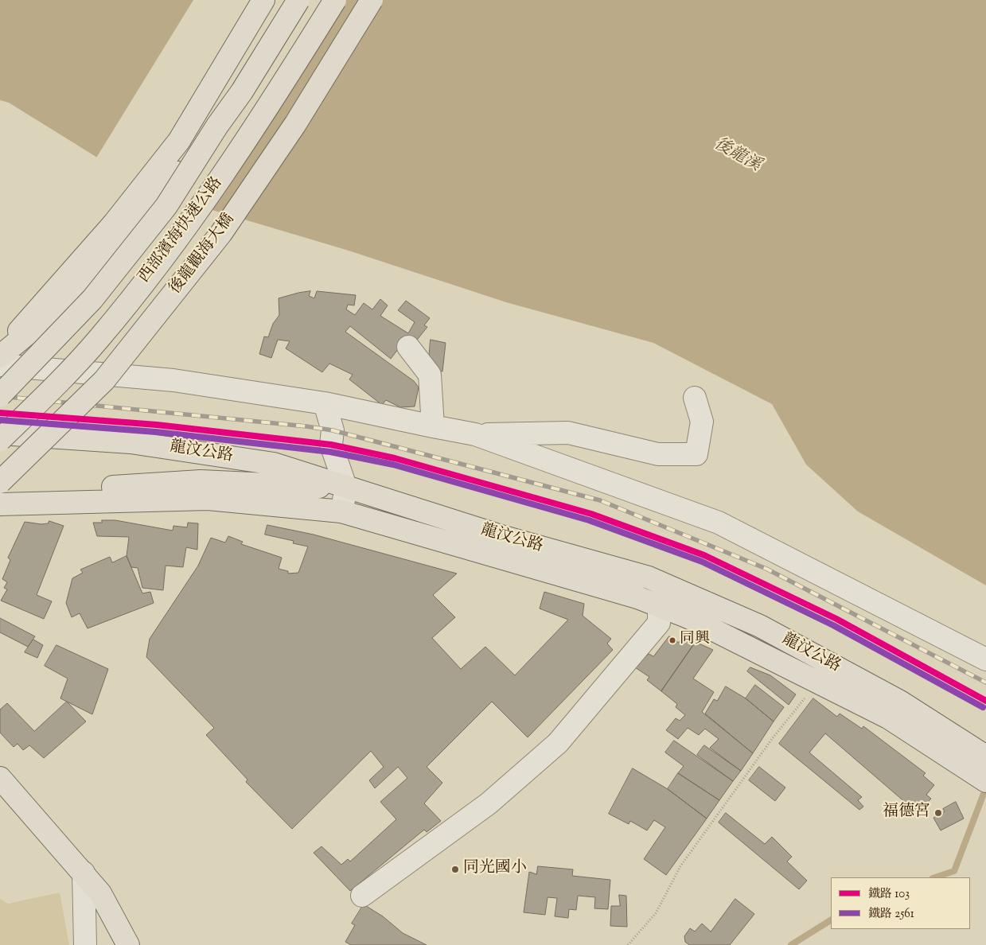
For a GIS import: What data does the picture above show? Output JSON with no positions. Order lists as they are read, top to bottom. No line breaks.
{"streets":{"main road":["西部濱海快速公路","後龍觀海大橋","龍汶公路"]},"water":["後龍溪"],"places":["同興","福德宮","同光國小"],"lines":["rail line 103","rail line 2561"],"legend":["鐵路 103","鐵路 2561"]}
